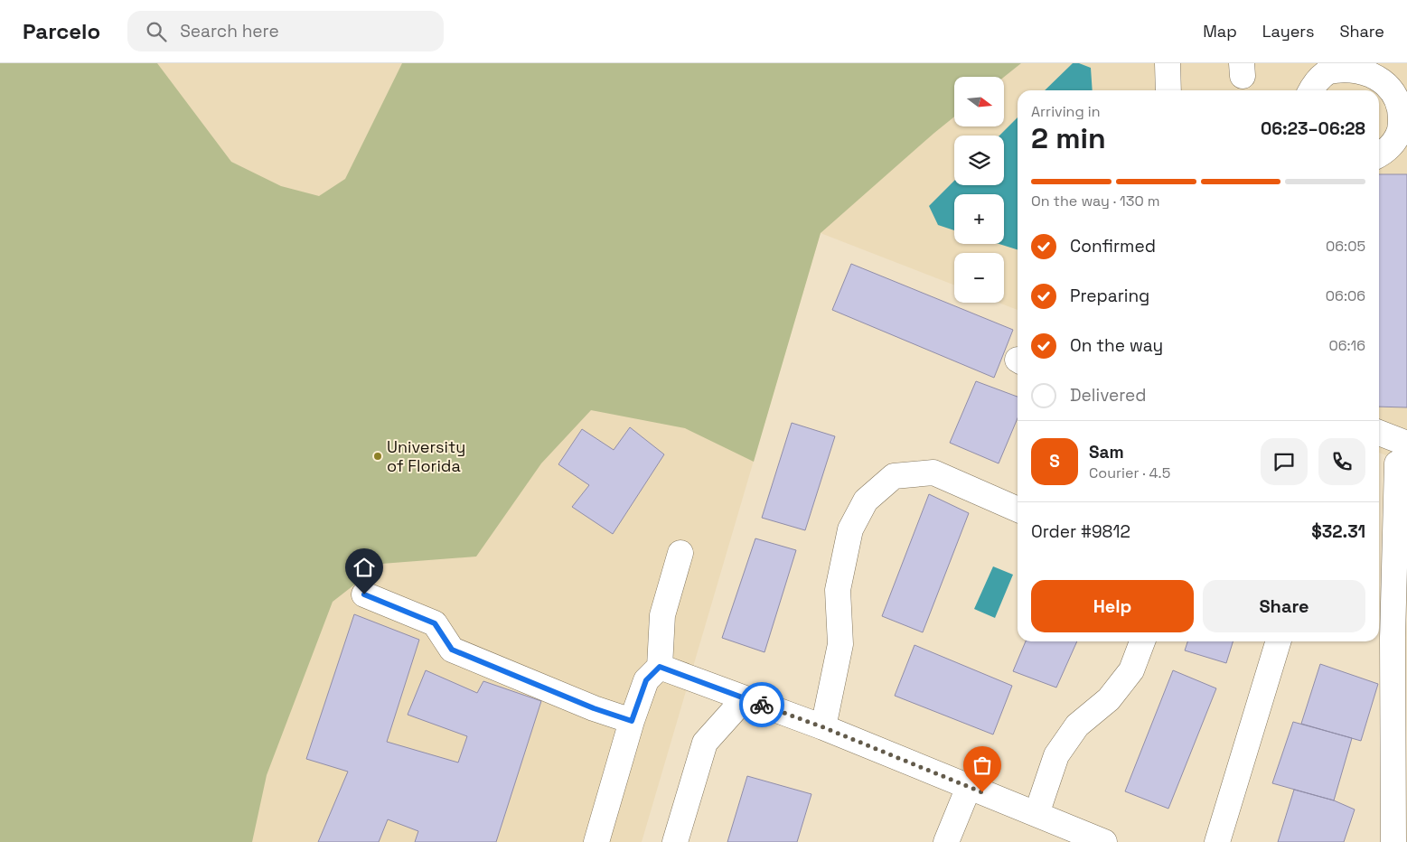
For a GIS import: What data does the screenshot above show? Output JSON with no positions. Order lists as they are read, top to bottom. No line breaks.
{"places":["University of Florida"],"north":"right","page":{"header":"Parcelo","search":"Search here","nav":["Map","Layers","Share"],"map_buttons":["+","−"],"heading":["2 min","Arriving in","06:23–06:28"],"panel":["Sam","Courier · 4.5","Order #9812","$32.31"],"bar":"On the way · 130 m","list":[["Confirmed","06:05"],["Preparing","06:06"],["On the way","06:16"],"Delivered"],"round":"S","buttons":["Help","Share"]}}
